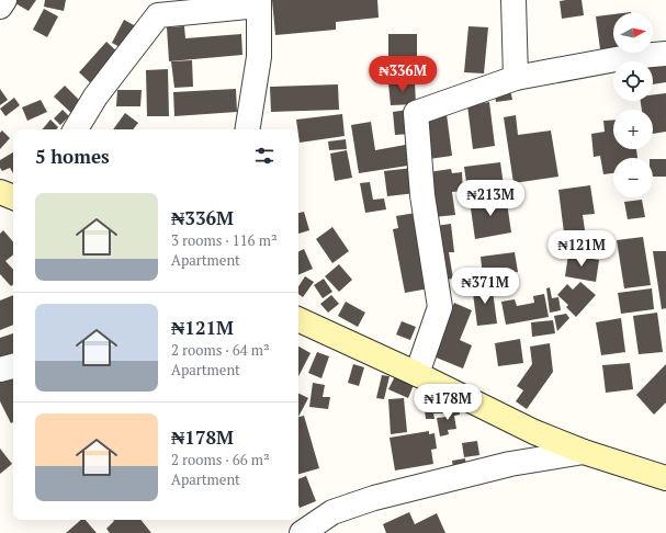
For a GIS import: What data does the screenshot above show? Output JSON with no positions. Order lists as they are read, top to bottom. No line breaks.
{"north":"right","page":{"map_buttons":["+","−"],"price":["₦336M","₦213M","₦121M","₦371M","₦178M"],"heading":"5 homes","list":[{"name":"₦336M","note":"3 rooms · 116 m² · Apartment"},{"name":"₦121M","note":"2 rooms · 64 m² · Apartment"},{"name":"₦178M","note":"2 rooms · 66 m² · Apartment"}]}}
